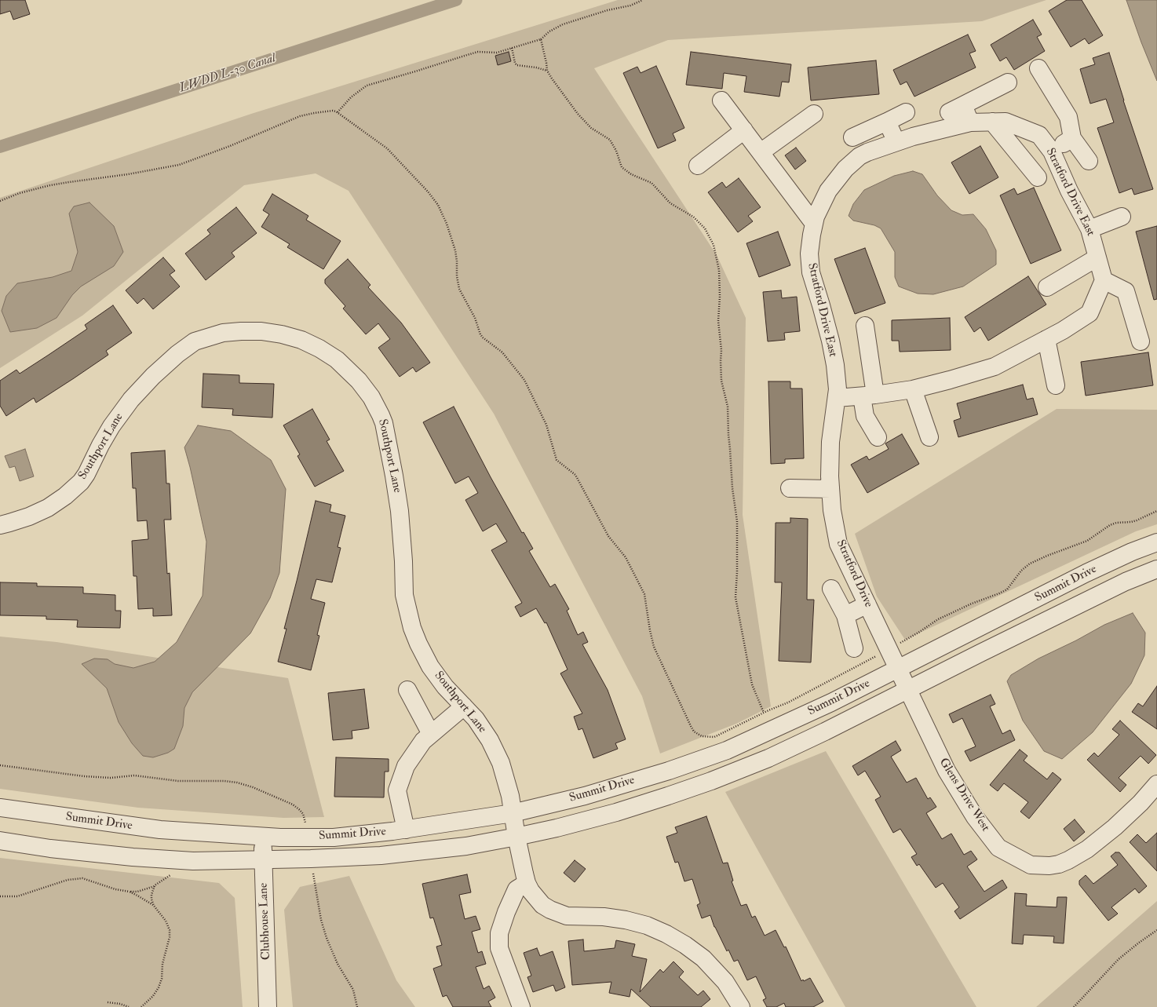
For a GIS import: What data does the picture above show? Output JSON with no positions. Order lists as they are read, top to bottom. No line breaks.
{"streets":{"street":["Stratford Drive East","Southport Lane","Stratford Drive","Summit Drive","Glens Drive West","Clubhouse Lane"]},"crossings":[["Stratford Drive East","Stratford Drive"],["Southport Lane","Summit Drive"],["Stratford Drive","Summit Drive"],["Stratford Drive","Glens Drive West"],["Summit Drive","Glens Drive West"],["Summit Drive","Clubhouse Lane"]],"water":["LWDD L-30 Canal"]}
